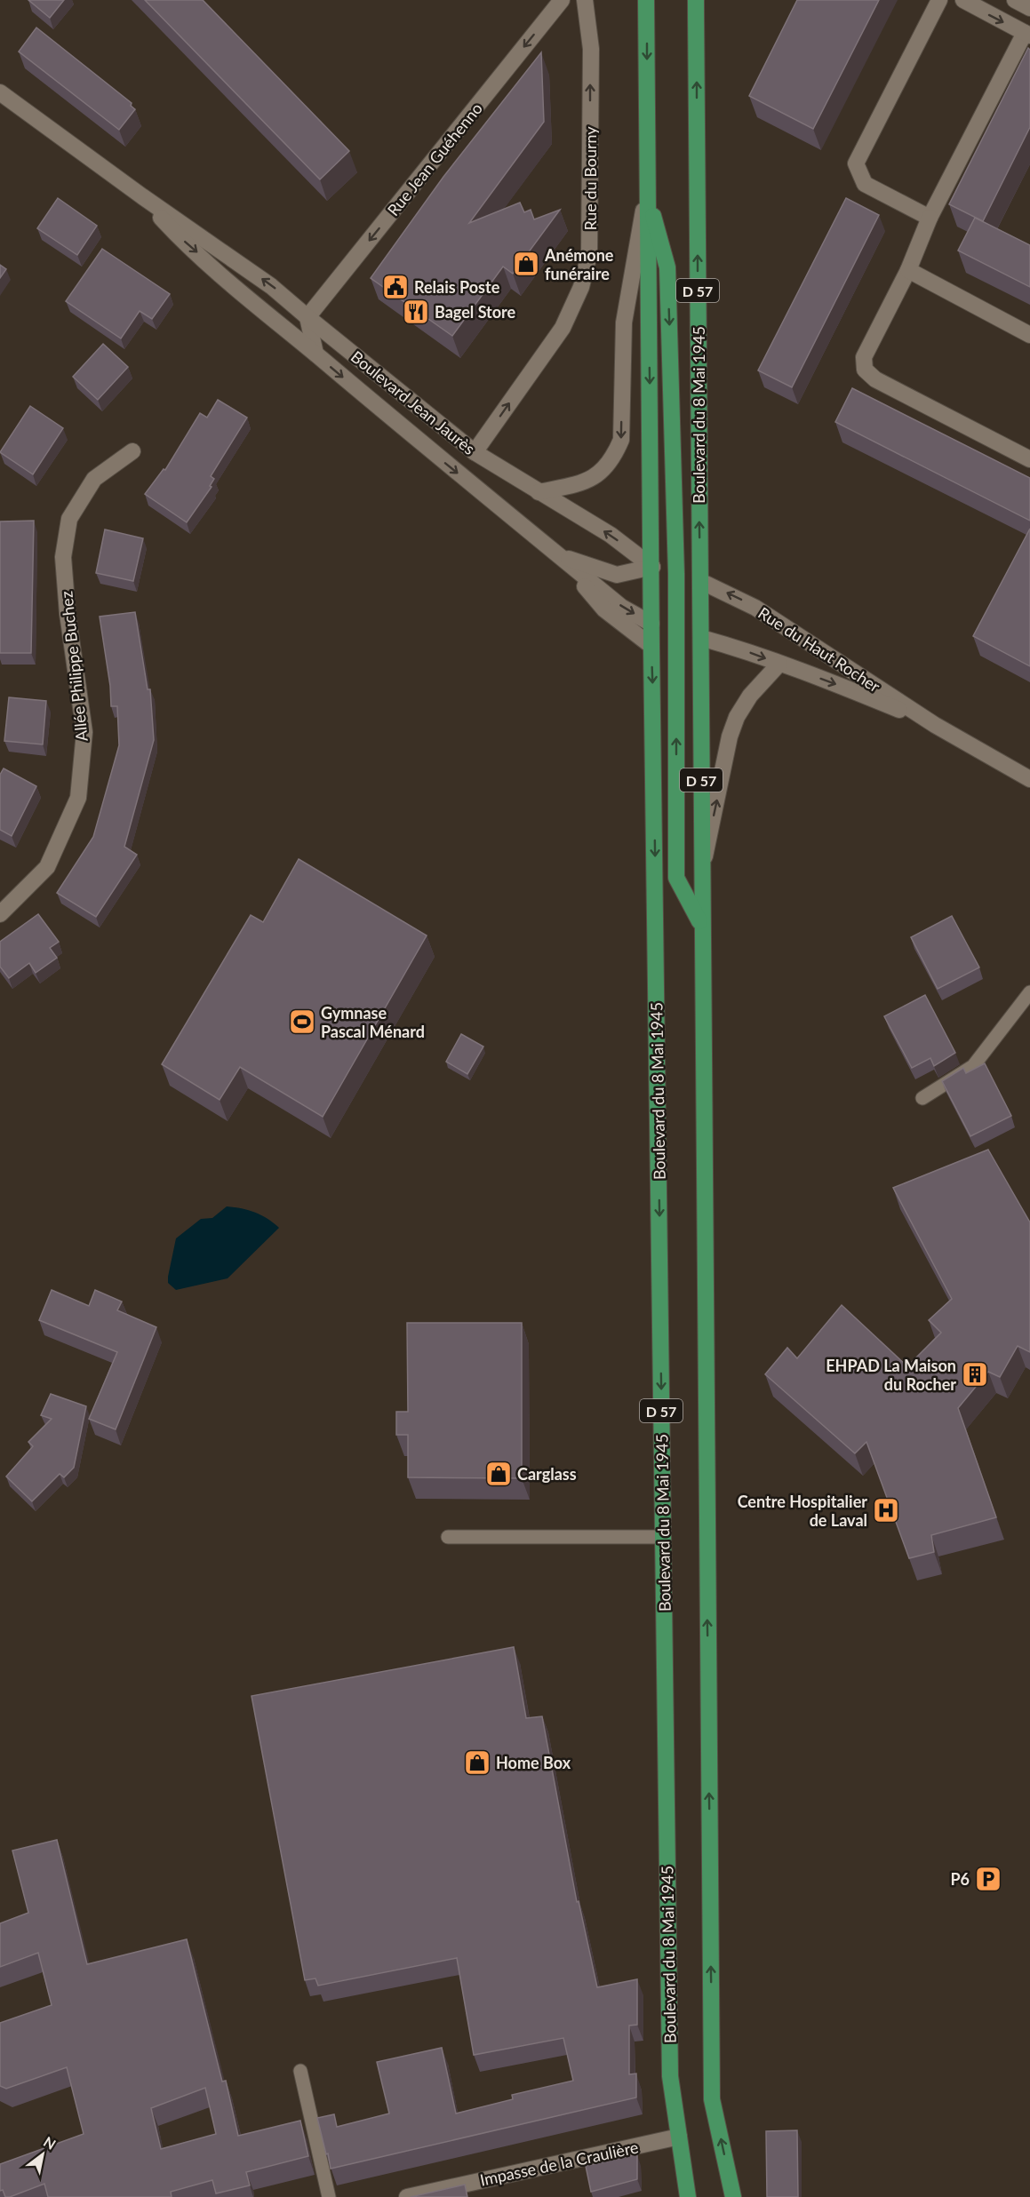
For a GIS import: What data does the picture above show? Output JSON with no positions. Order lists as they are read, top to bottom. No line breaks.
{"streets":{"main road":["D 57","Boulevard Jean Jaurès","Boulevard du 8 Mai 1945"],"street":["Rue Jean Guéhenno","Rue du Bourny","Rue du Haut Rocher","Allée Philippe Buchez","Impasse de la Craulière"]},"crossings":[["Rue Jean Guéhenno","Boulevard Jean Jaurès"],["Rue du Bourny","Boulevard Jean Jaurès"],["Boulevard Jean Jaurès","Boulevard du 8 Mai 1945"],["Boulevard Jean Jaurès","Rue du Haut Rocher"],["Boulevard du 8 Mai 1945","Rue du Haut Rocher"],["Boulevard du 8 Mai 1945","Impasse de la Craulière"]],"one_way":["Rue Jean Guéhenno","Rue du Bourny"],"places":{"shop":["Anémone funéraire","Carglass","Home Box"],"public building":["Relais Poste"],"restaurant":["Bagel Store"],"sports":["Gymnase Pascal Ménard"],"building":["EHPAD La Maison du Rocher"],"hospital":["Centre Hospitalier de Laval"],"parking":["P6"]},"north":"top right"}
